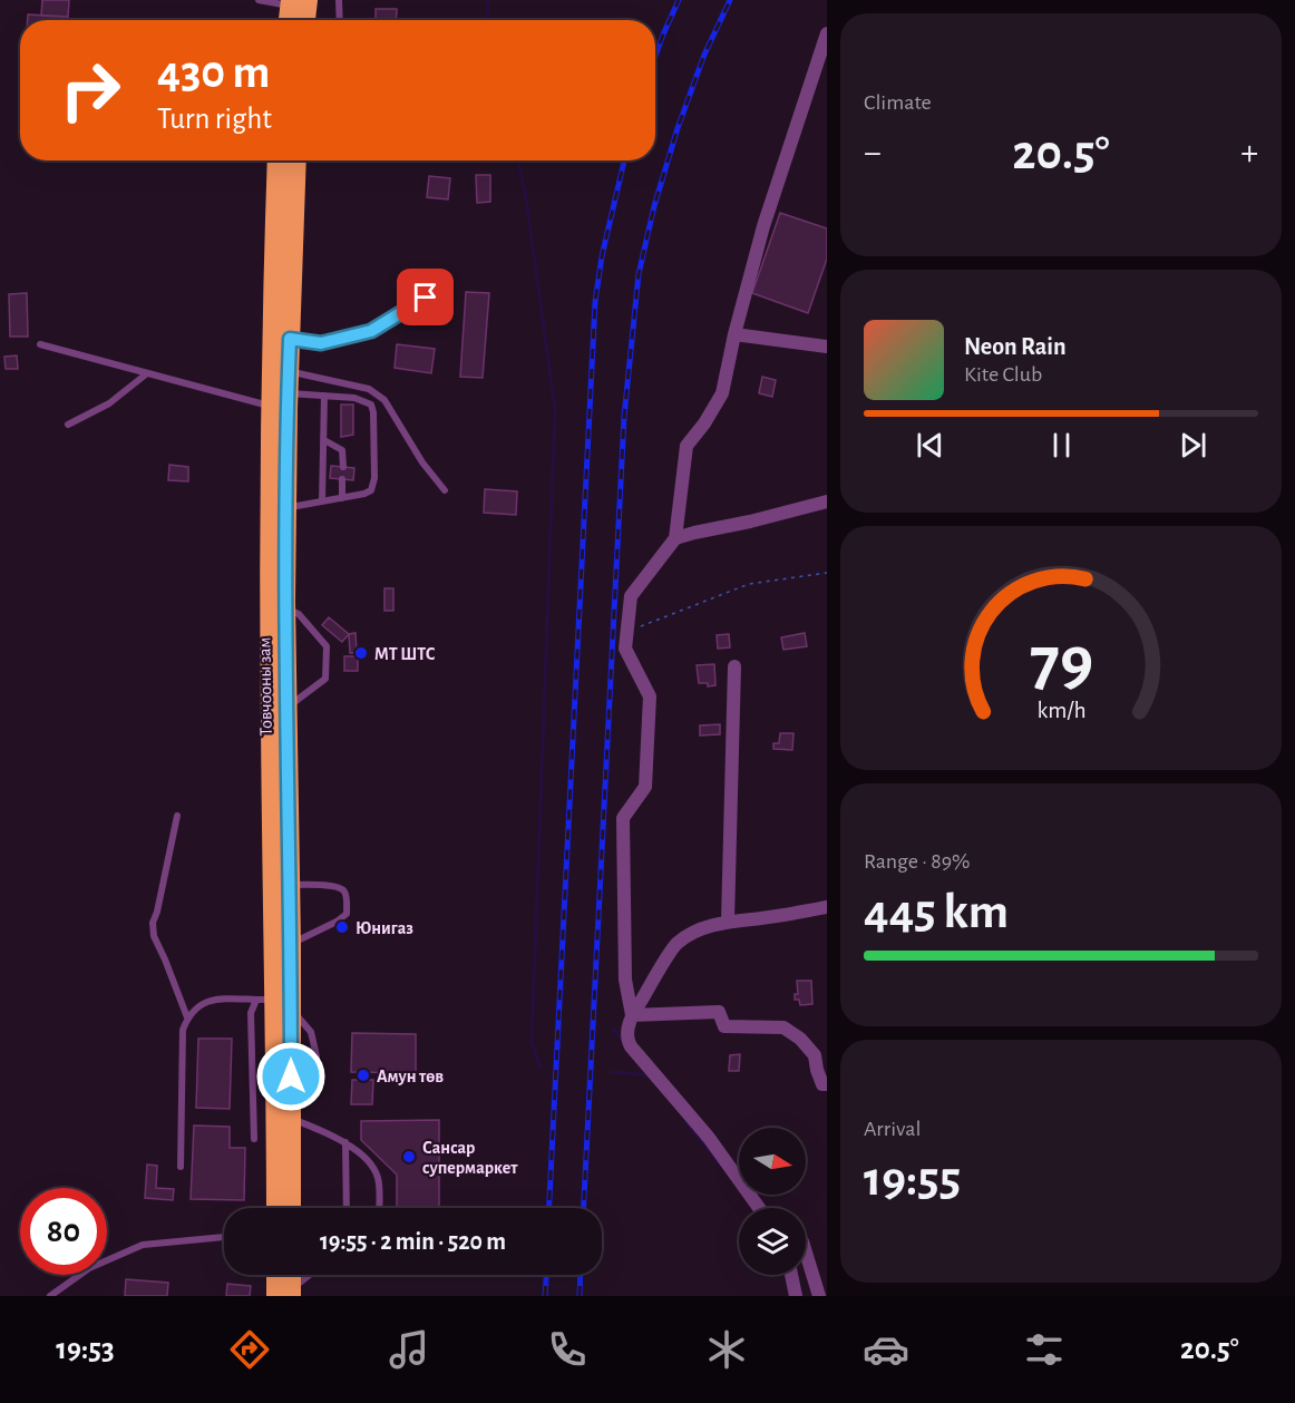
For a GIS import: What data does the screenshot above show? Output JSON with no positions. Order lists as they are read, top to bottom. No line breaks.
{"streets":{"highway":["Товчооны зам"]},"places":["MT ШТС","Юнигаз","Амун төв","Сансар супермаркет"],"north":"right","page":{"tile":["Climate",["Range · 89%","445 km"],["Arrival","19:55"]],"turn":["430 m","Turn right"],"heat":["−","20.5°","+"],"song":["Neon Rain","Kite Club"],"limit":"80","trip":"19:55 · 2 min · 520 m","tabs":["19:53","20.5°"],"gauge":["79","km/h"]}}
